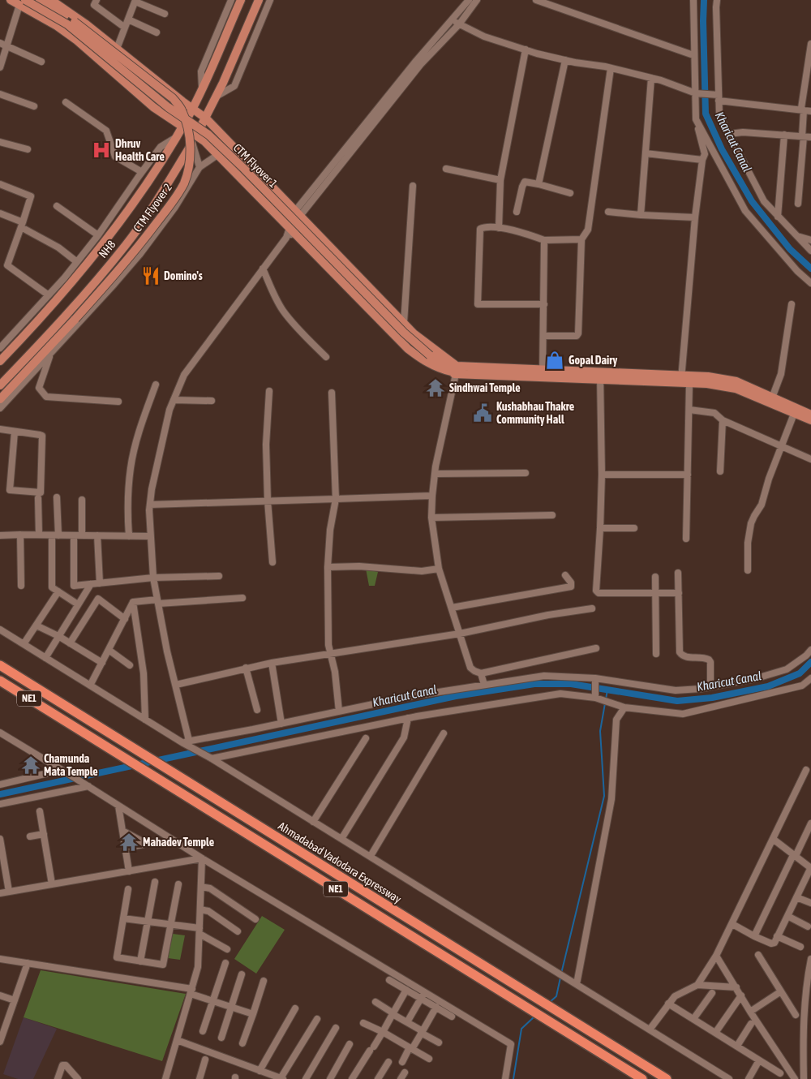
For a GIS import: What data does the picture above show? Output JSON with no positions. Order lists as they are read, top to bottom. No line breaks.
{"streets":{"highway":["NE1","Ahmadabad Vadodara Expressway"],"main road":["CTM Flyover 1","CTM Flyover 2","NH8"]},"water":["Kharicut Canal"],"places":{"hospital":["Dhruv Health Care"],"restaurant":["Domino's"],"shop":["Gopal Dairy"],"temple":["Sindhwai Temple","Chamunda Mata Temple","Mahadev Temple"],"public building":["Kushabhau Thakre Community Hall"]}}
